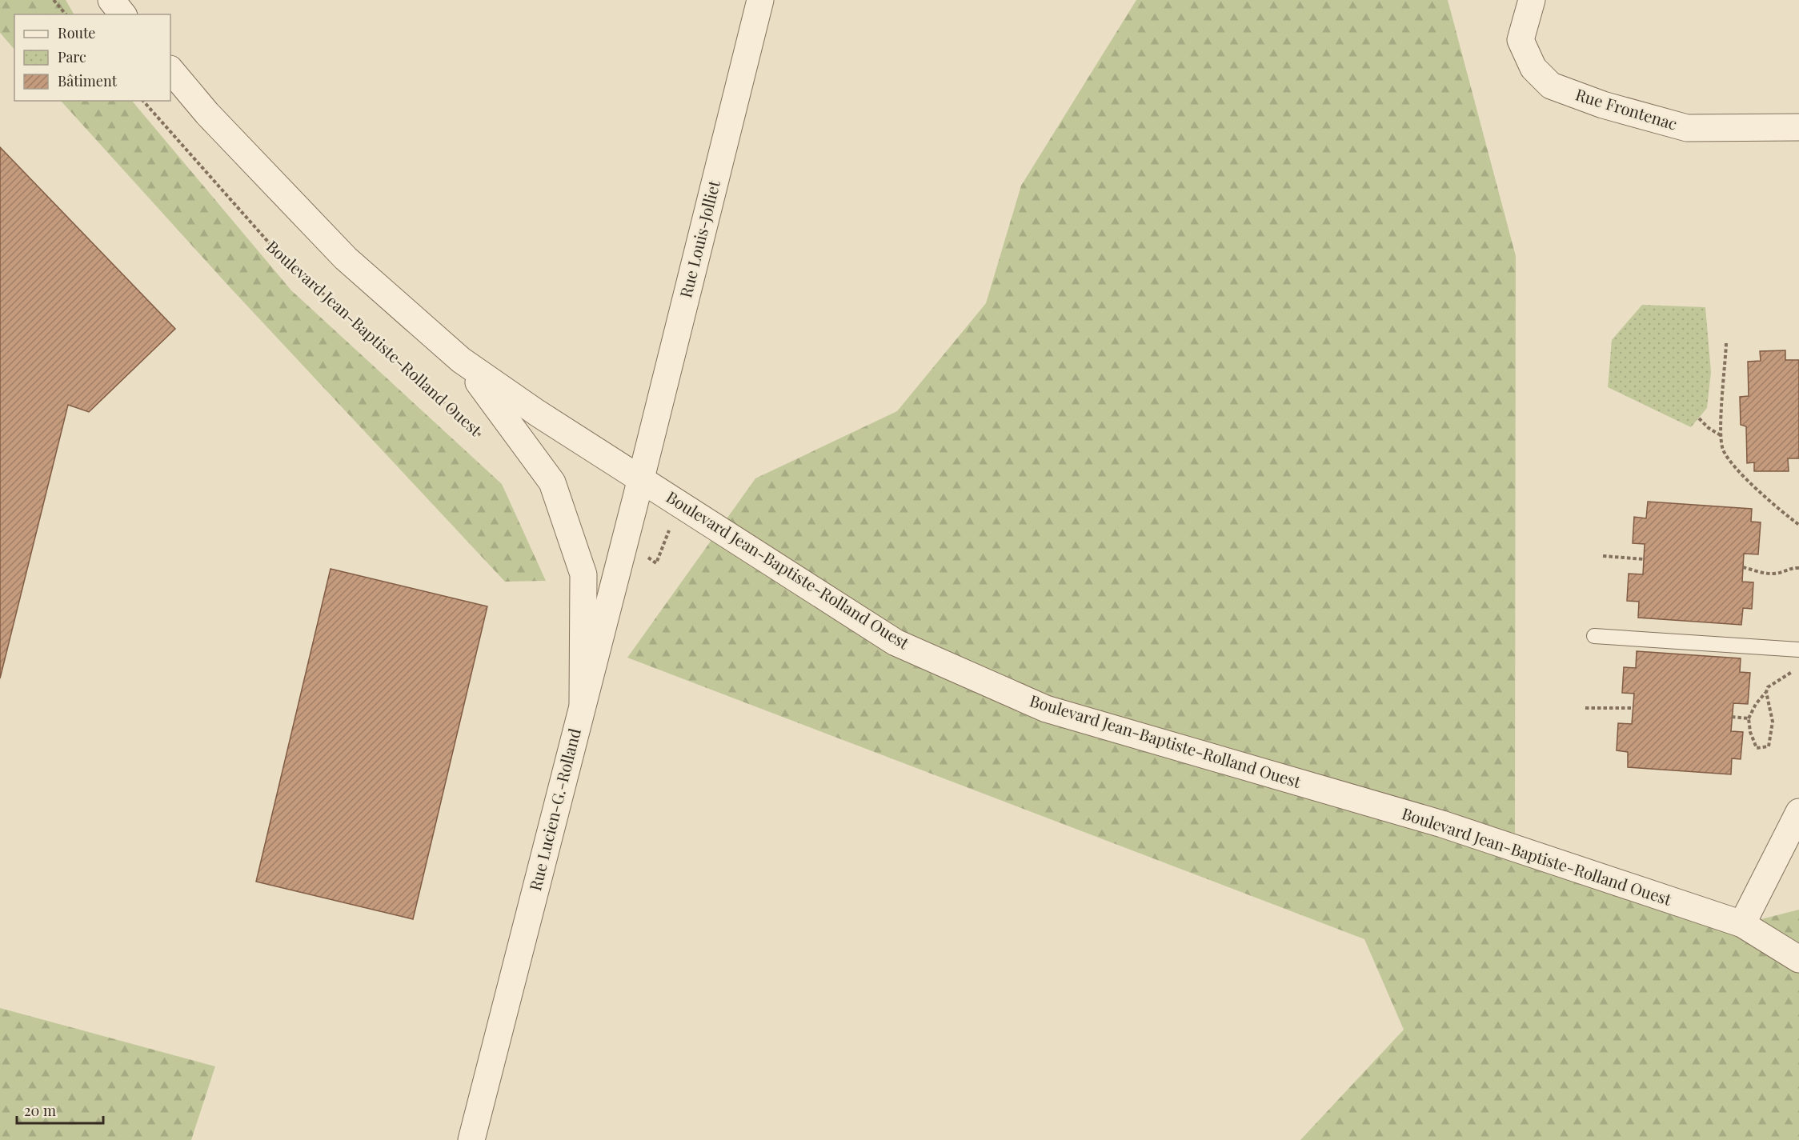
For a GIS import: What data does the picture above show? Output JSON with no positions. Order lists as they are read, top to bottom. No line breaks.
{"streets":{"street":["Rue Frontenac","Rue Louis-Jolliet","Boulevard Jean-Baptiste-Rolland Ouest","Rue Lucien-G.-Rolland"]},"crossings":[["Rue Louis-Jolliet","Boulevard Jean-Baptiste-Rolland Ouest"],["Rue Louis-Jolliet","Rue Lucien-G.-Rolland"],["Boulevard Jean-Baptiste-Rolland Ouest","Rue Lucien-G.-Rolland"]],"legend":["Route","Parc","Bâtiment"],"scale_bar":"20 m"}
